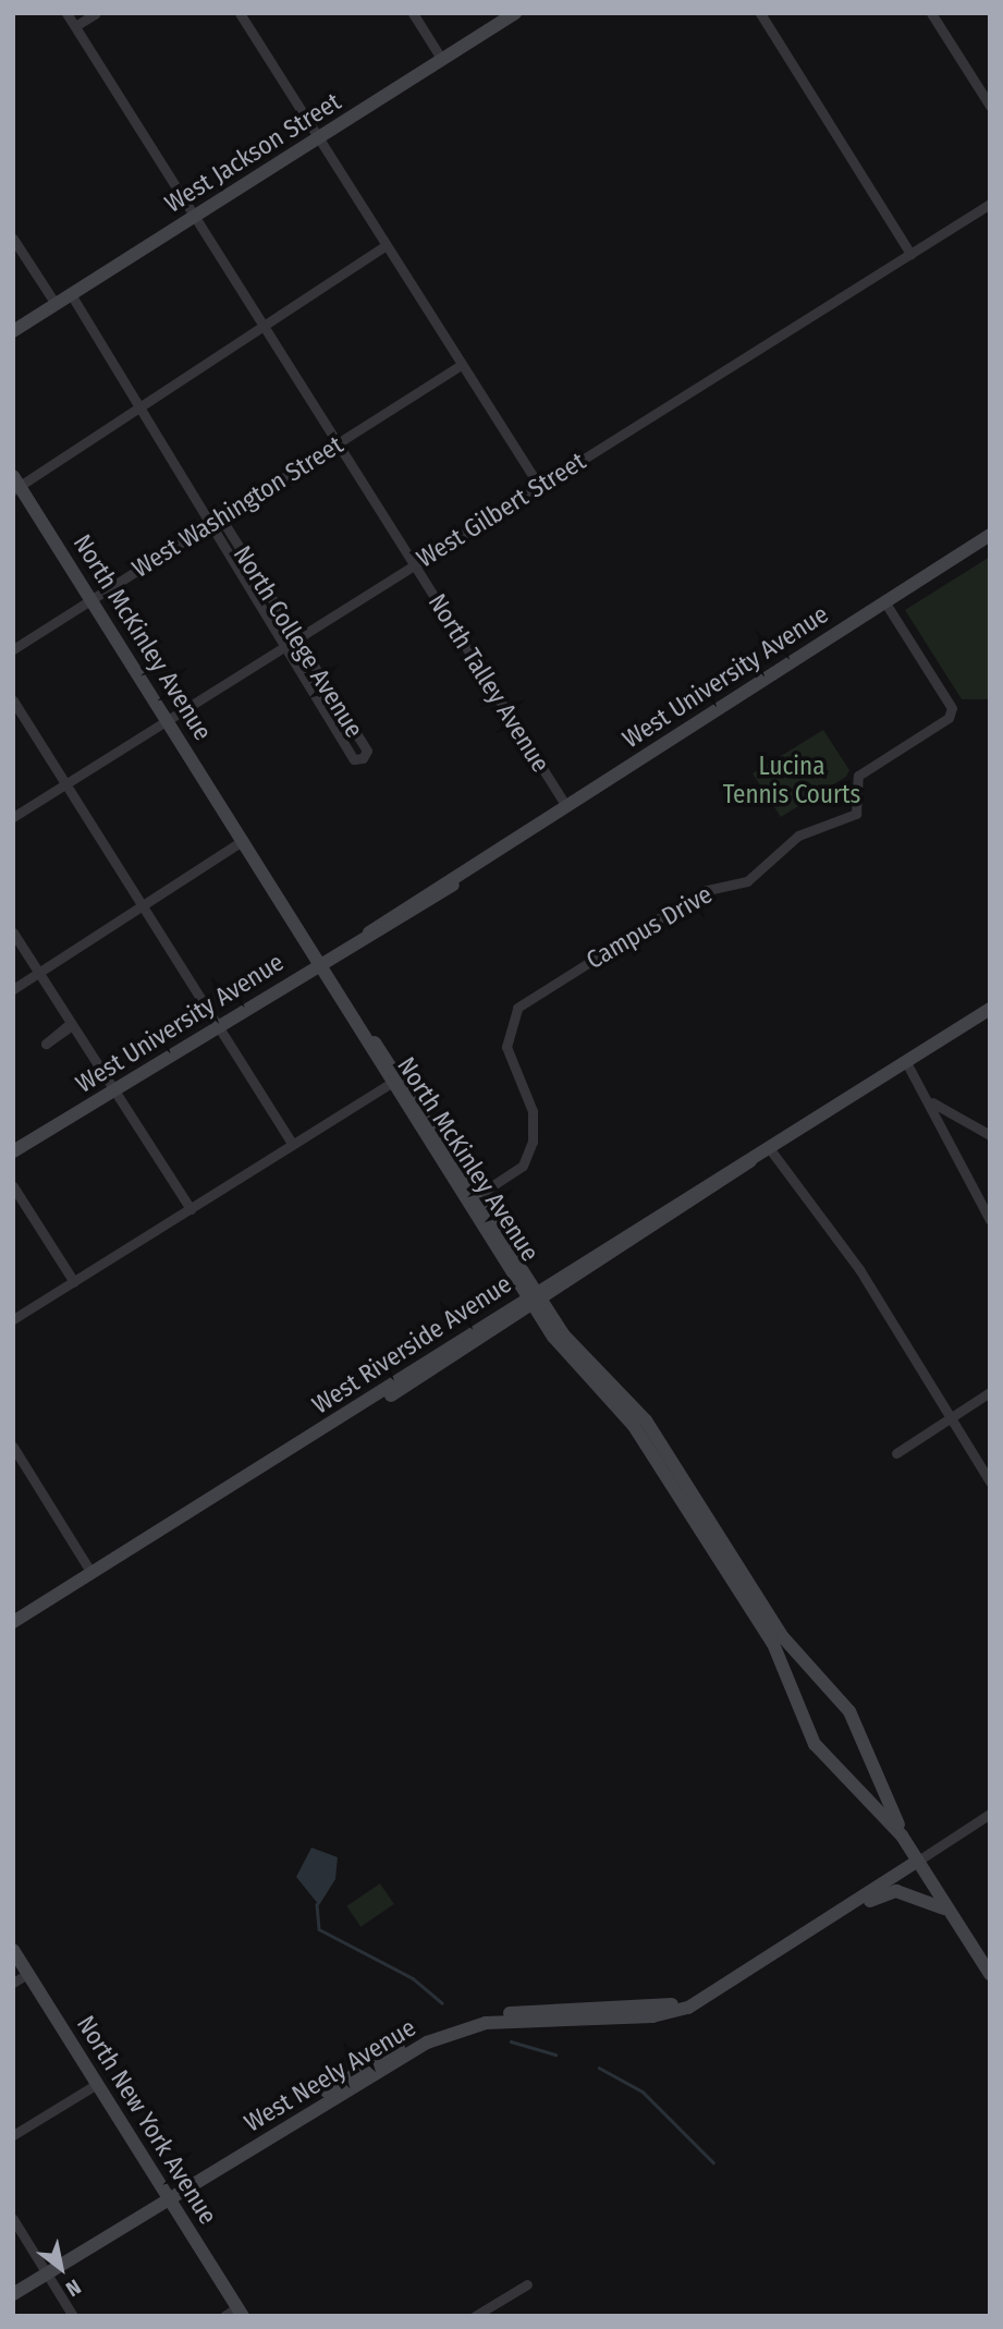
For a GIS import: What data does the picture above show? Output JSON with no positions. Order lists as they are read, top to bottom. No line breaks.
{"streets":{"street":["West Jackson Street","West Washington Street","West Gilbert Street","North McKinley Avenue","North College Avenue","West University Avenue","North Talley Avenue","Campus Drive","West Riverside Avenue","West Neely Avenue","North New York Avenue"]},"crossings":[["West Jackson Street","North College Avenue"],["West Jackson Street","North Talley Avenue"],["West Washington Street","North McKinley Avenue"],["West Washington Street","North College Avenue"],["West Washington Street","North Talley Avenue"],["West Gilbert Street","North McKinley Avenue"],["West Gilbert Street","North College Avenue"],["West Gilbert Street","North Talley Avenue"],["North McKinley Avenue","West University Avenue"],["North McKinley Avenue","Campus Drive"],["North McKinley Avenue","West Riverside Avenue"],["North McKinley Avenue","West Neely Avenue"],["West University Avenue","North Talley Avenue"],["West University Avenue","Campus Drive"],["West Neely Avenue","North New York Avenue"]],"parks":["Lucina Tennis Courts"],"north":"bottom right"}
